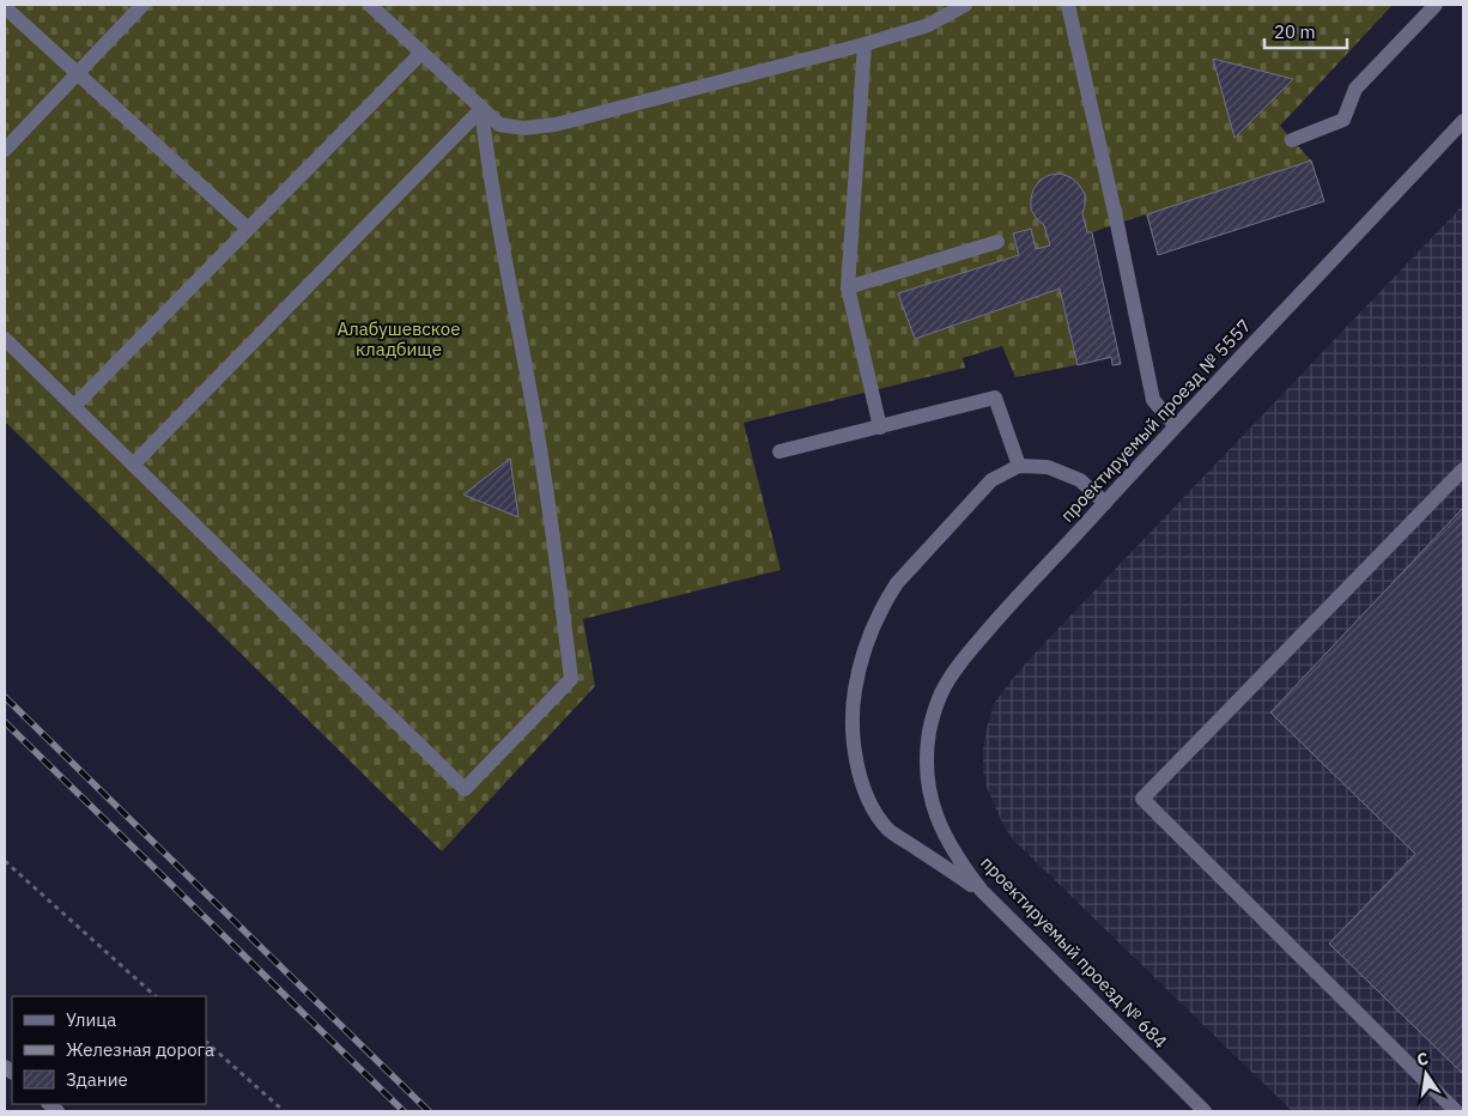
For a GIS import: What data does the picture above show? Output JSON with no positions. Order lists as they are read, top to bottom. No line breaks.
{"streets":{"street":["проектируемый проезд № 5557","проектируемый проезд № 684"]},"crossings":[["проектируемый проезд № 5557","проектируемый проезд № 684"]],"parks":["Алабушевское кладбище"],"legend":["Улица","Железная дорога","Здание"],"scale_bar":"20 m","north":"top"}
